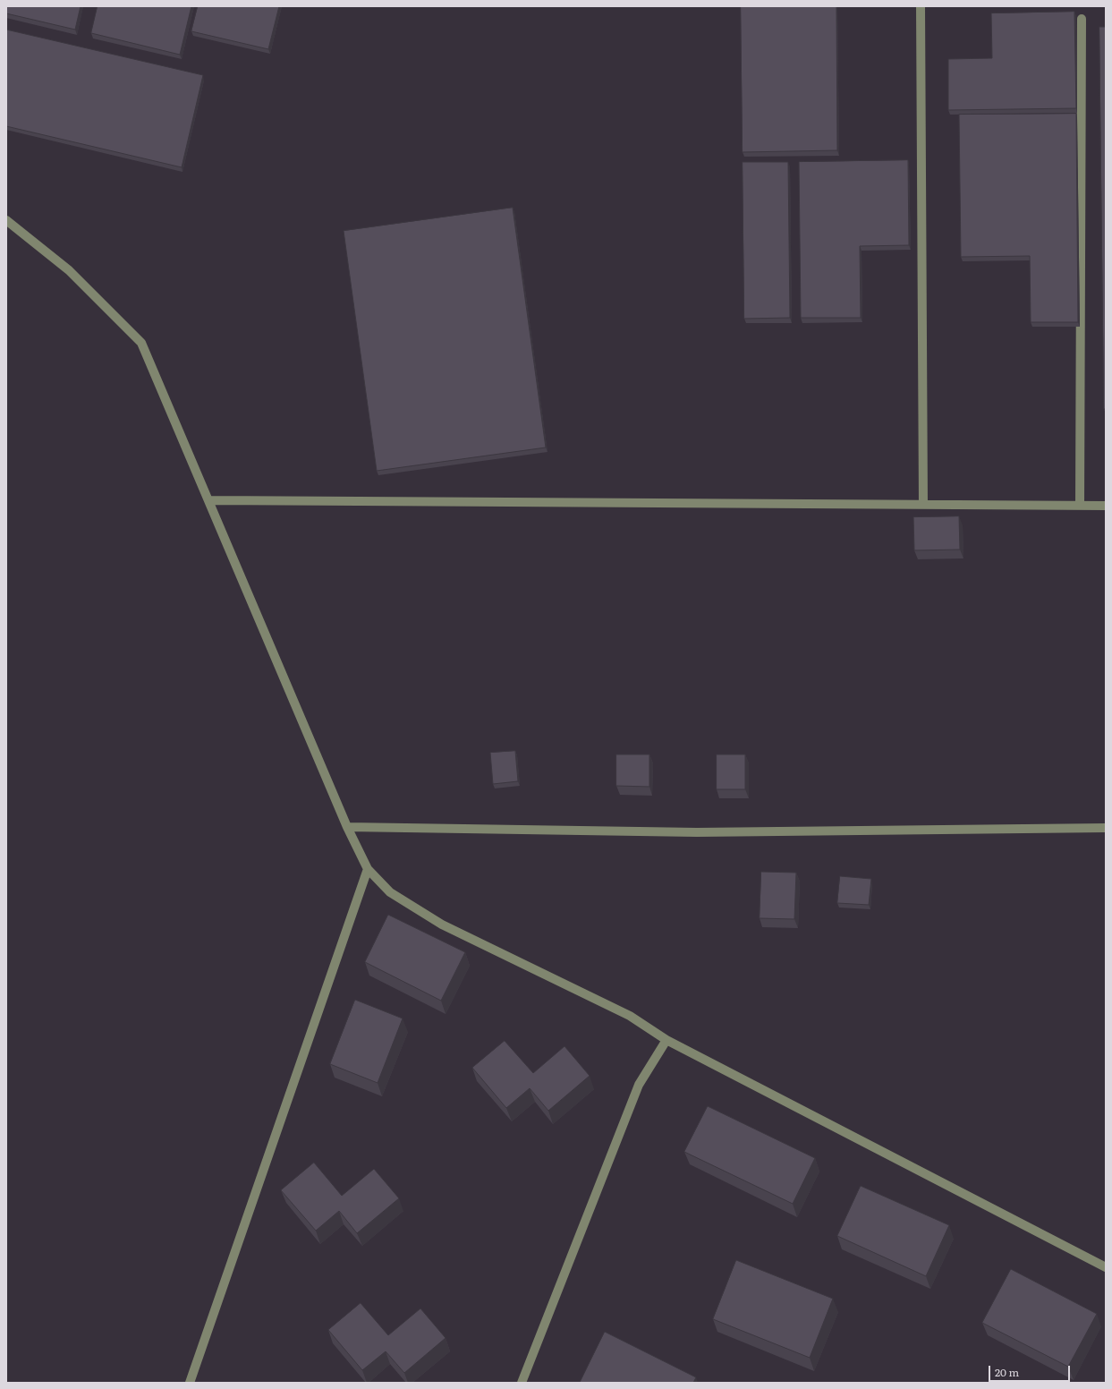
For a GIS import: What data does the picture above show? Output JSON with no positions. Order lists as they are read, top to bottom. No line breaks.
{"scale_bar":"20 m"}
